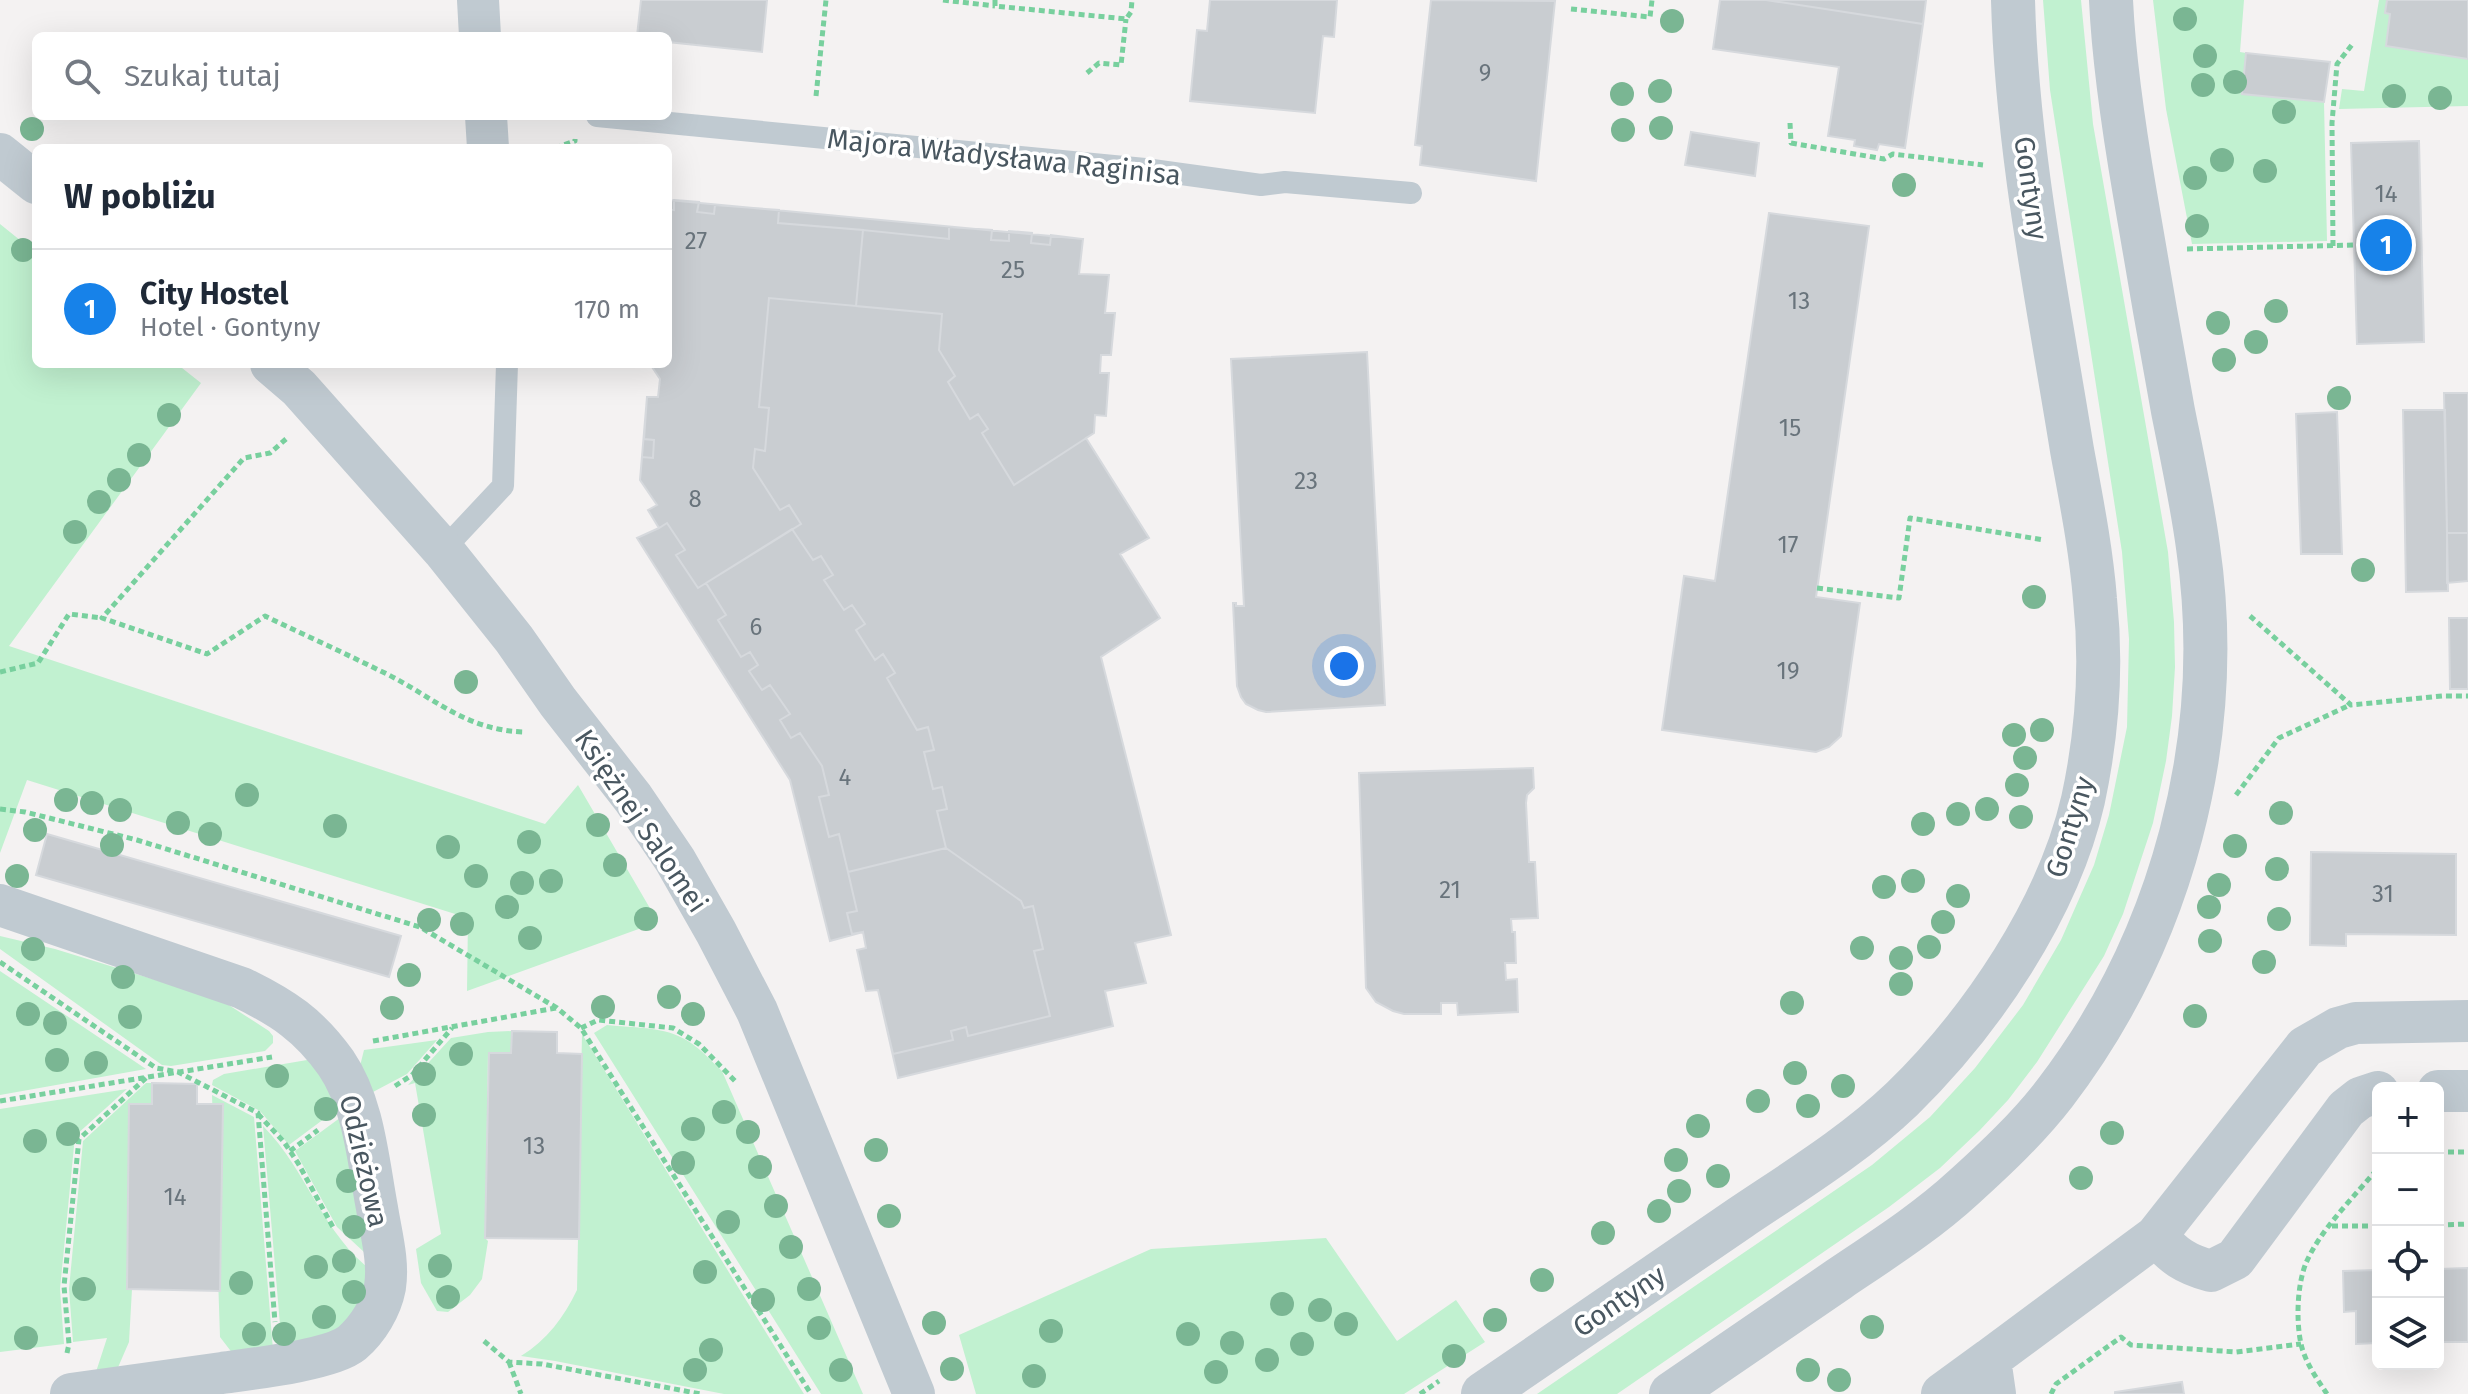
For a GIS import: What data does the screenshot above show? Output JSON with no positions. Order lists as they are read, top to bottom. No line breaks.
{"streets":{"street":["Gontyny","Księżnej Salomei","Odzieżowa"],"lane":["Majora Władysława Raginisa"]},"house_numbers":["9","14","27","25","13","15","23","8","17","6","19","4","21","31","13","14"],"page":{"search":"Szukaj tutaj","heading":"W pobliżu","pins":"1","list":[{"mark":"1","name":"City Hostel","note":"Hotel · Gontyny","value":"170 m"}],"map_buttons":["+","−"]}}
